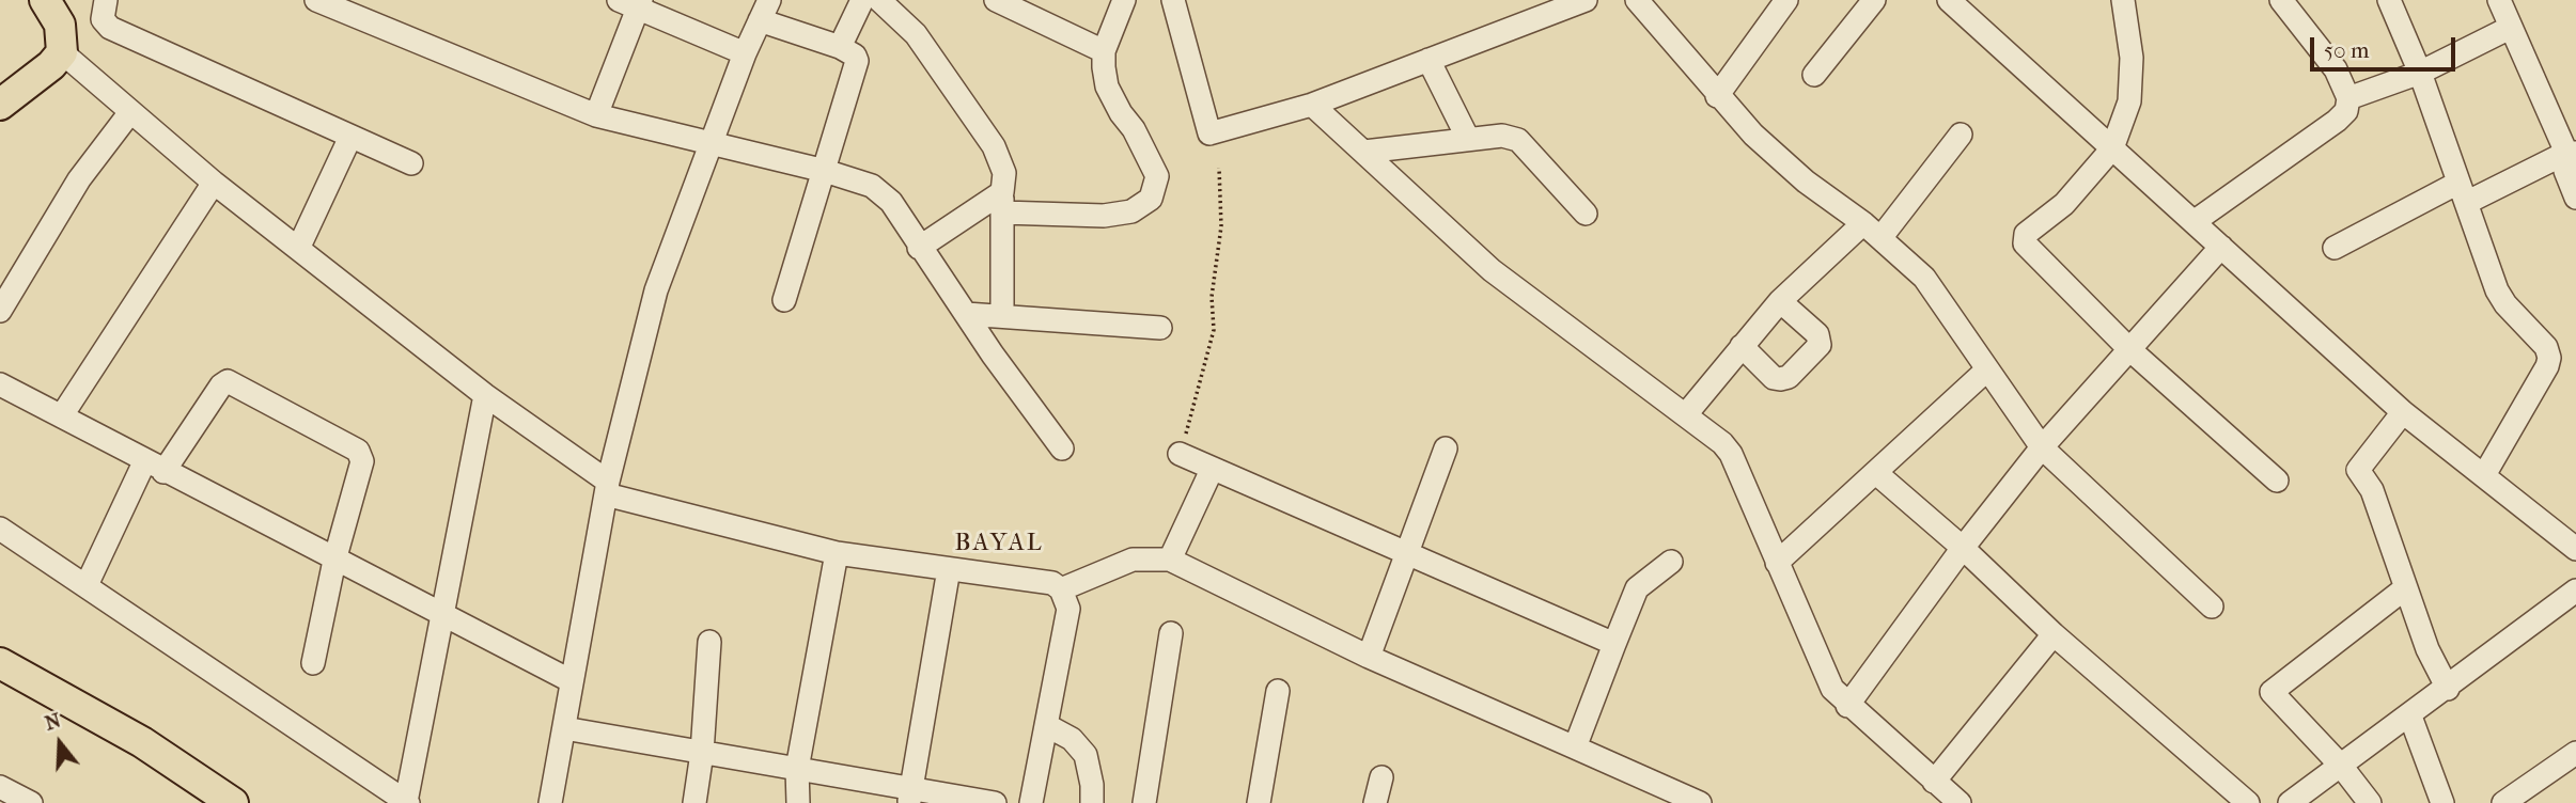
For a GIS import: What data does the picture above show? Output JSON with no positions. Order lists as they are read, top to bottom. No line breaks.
{"districts":["BAYAL"],"scale_bar":"50 m","north":"top"}
